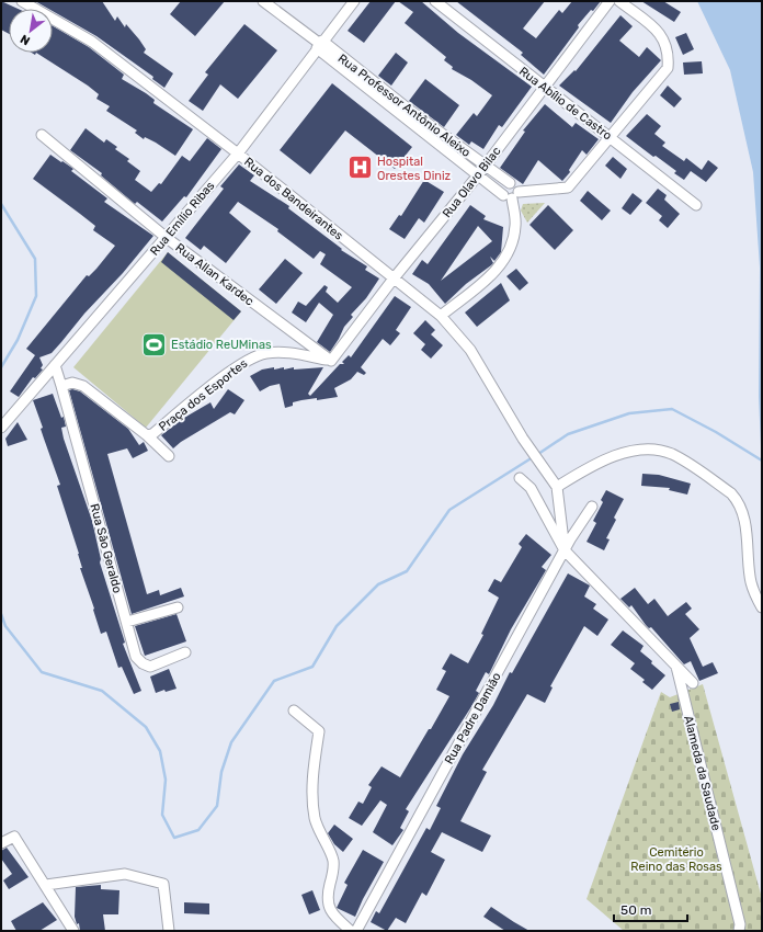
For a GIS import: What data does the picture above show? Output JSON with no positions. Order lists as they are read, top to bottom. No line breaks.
{"streets":{"street":["Rua Abílio de Castro","Rua Professor Antônio Aleixo","Rua Olavo Bilac","Rua dos Bandeirantes","Rua Emílio Ribas","Rua Allan Kardec","Praça dos Esportes","Rua São Geraldo","Rua Padre Damião","Alameda da Saudade"]},"crossings":[["Rua Abílio de Castro","Rua Olavo Bilac"],["Rua Professor Antônio Aleixo","Rua Olavo Bilac"],["Rua Professor Antônio Aleixo","Rua Emílio Ribas"],["Rua Olavo Bilac","Rua dos Bandeirantes"],["Rua Olavo Bilac","Rua Allan Kardec"],["Rua Olavo Bilac","Praça dos Esportes"],["Rua dos Bandeirantes","Rua Emílio Ribas"],["Rua Emílio Ribas","Rua Allan Kardec"],["Rua Allan Kardec","Praça dos Esportes"],["Praça dos Esportes","Rua São Geraldo"]],"parks":["Cemitério Reino das Rosas"],"places":{"hospital":["Hospital Orestes Diniz"],"sports":["Estádio ReUMinas"]},"scale_bar":"50 m","north":"bottom left"}
